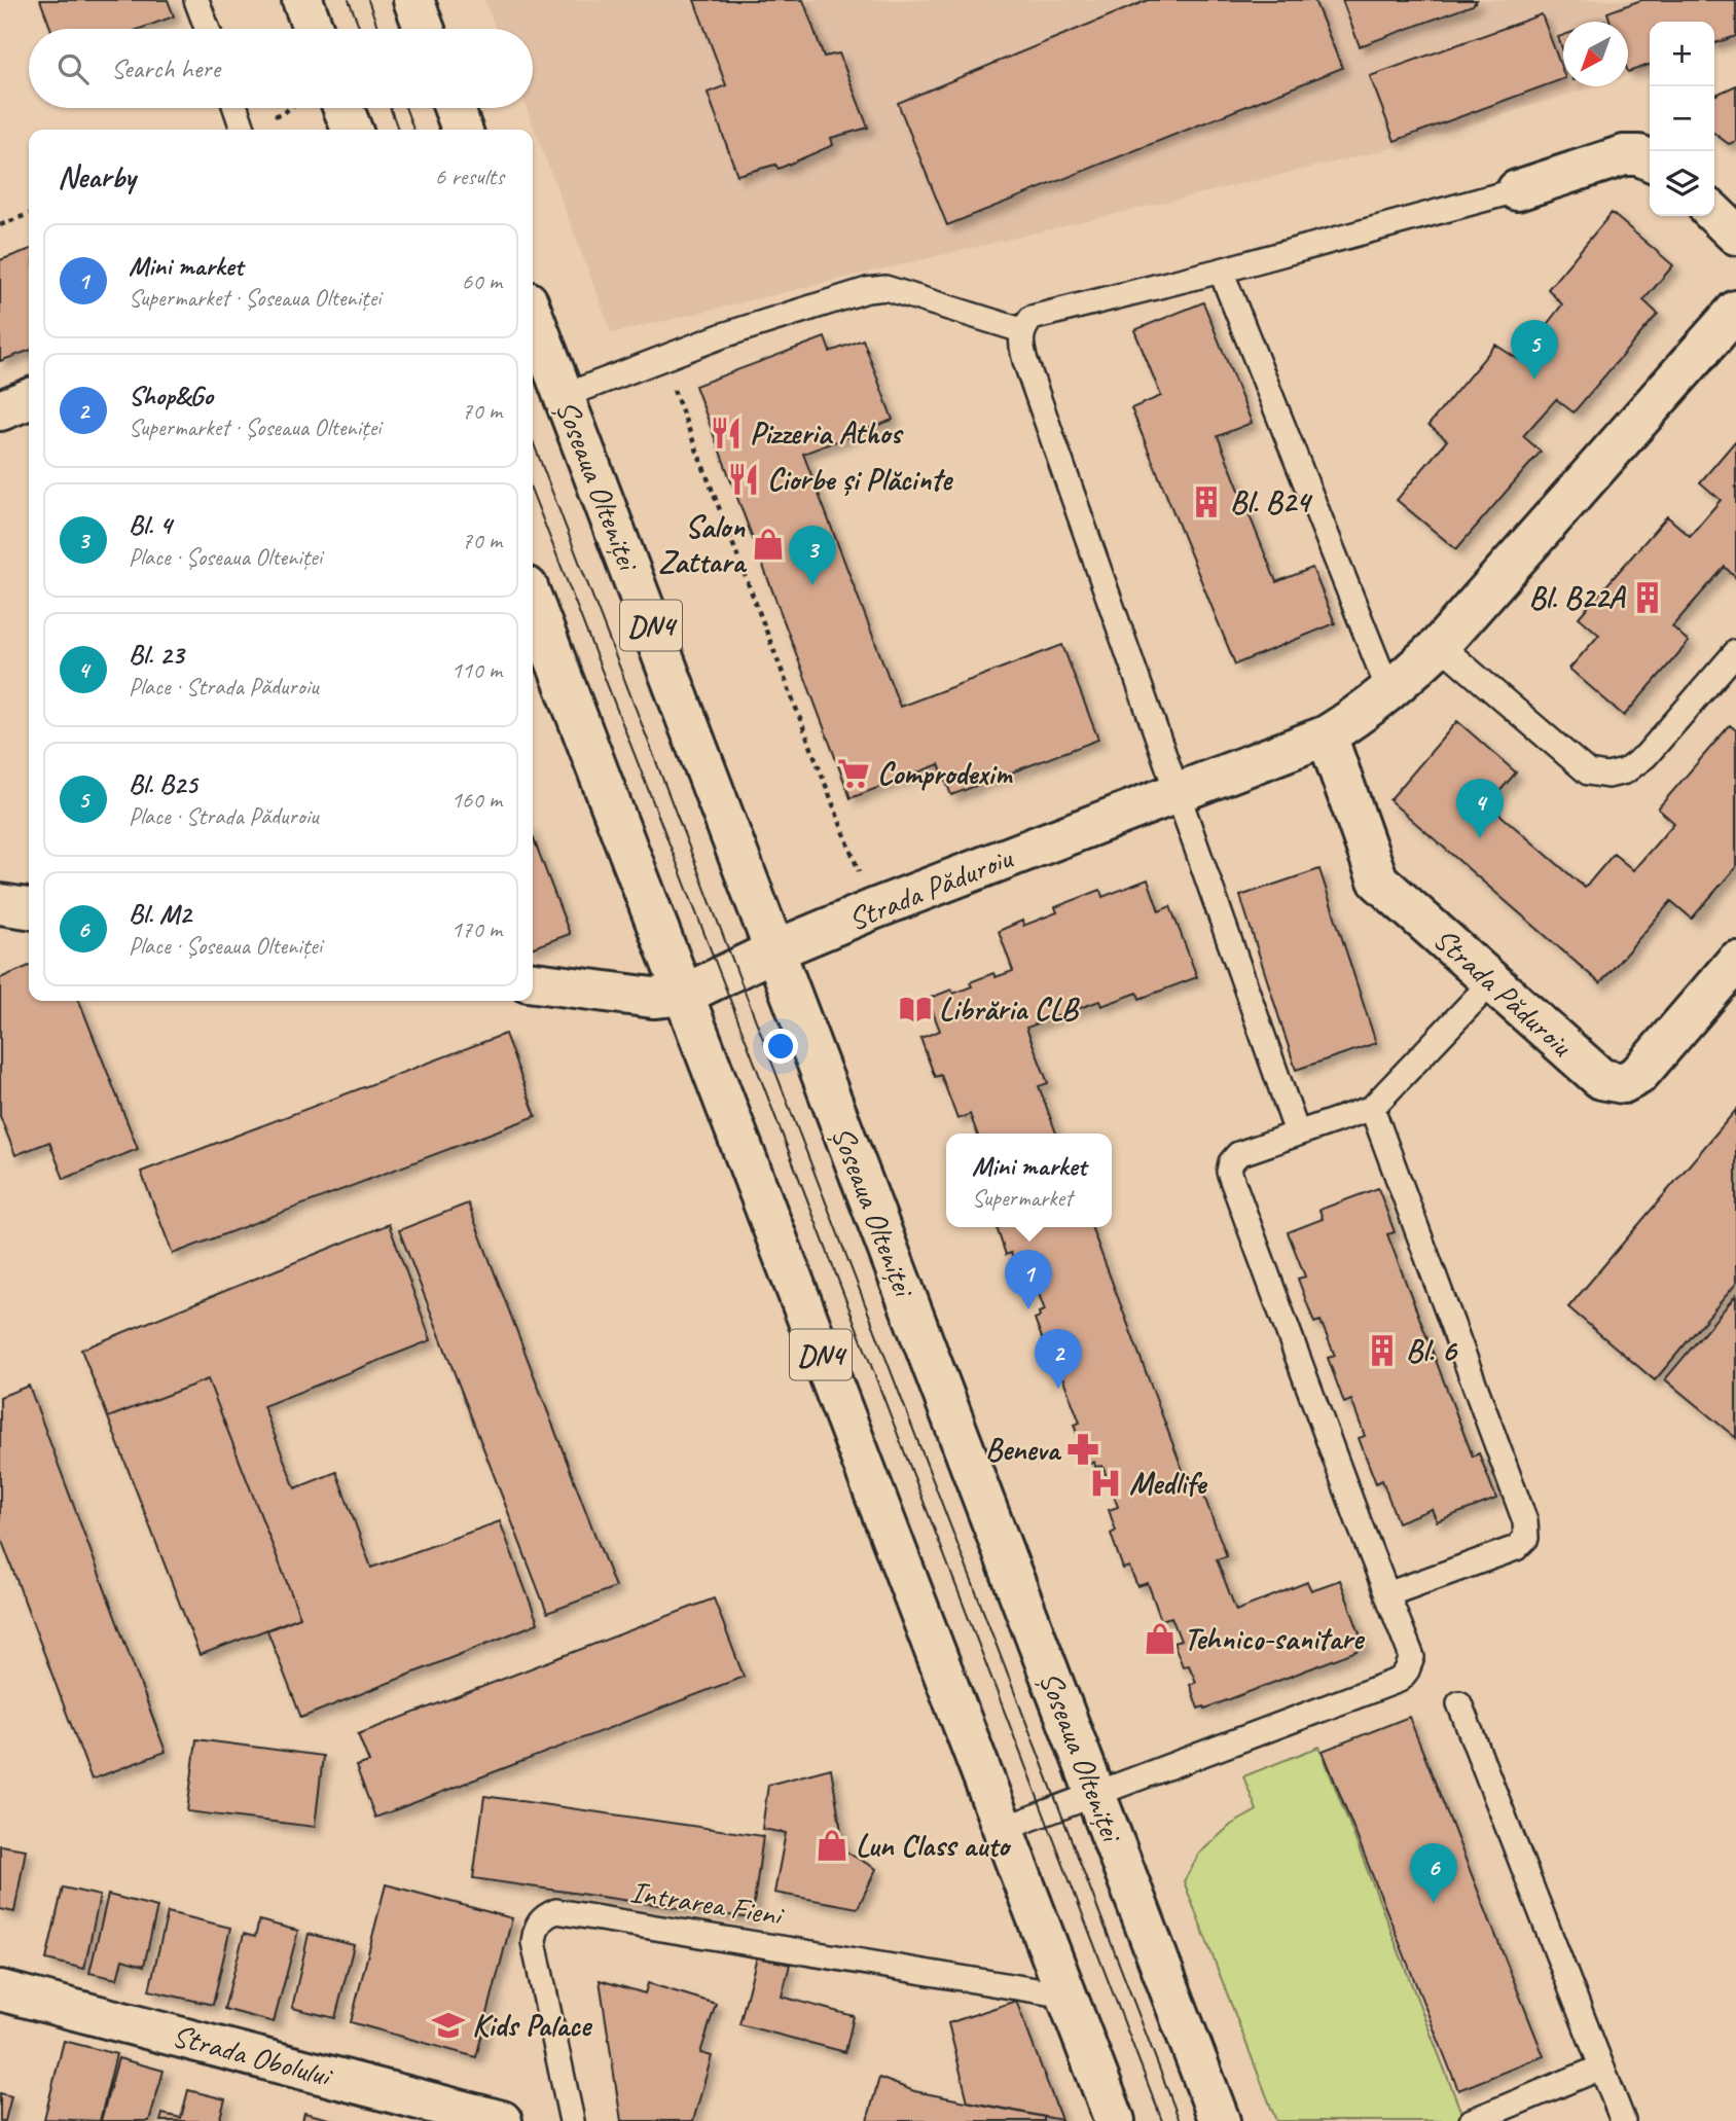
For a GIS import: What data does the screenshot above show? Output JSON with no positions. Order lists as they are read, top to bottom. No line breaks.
{"streets":{"main road":["Șoseaua Olteniței","DN4","Strada Păduroiu","Strada Obolului"],"lane":["Intrarea Fieni"]},"crossings":[["Șoseaua Olteniței","Strada Păduroiu"],["DN4","Strada Păduroiu"],["DN4","Intrarea Fieni"]],"places":{"restaurant":["Pizzeria Athos","Ciorbe și Plăcinte"],"building":["Bl. B24","Bl. B22A","Bl. 6"],"shop":["Salon Zattara","Tehnico-sanitare","Lun Class auto"],"supermarket":["Comprodexim"],"library":["Librăria CLB"],"pharmacy":["Beneva"],"hospital":["Medlife"],"school or university":["Kids Palace"]},"north":"bottom left","page":{"map_buttons":["+","−"],"search":"Search here","heading":["Nearby","6 results"],"list":[{"mark":"1","name":"Mini market","note":"Supermarket · Șoseaua Olteniței","value":"60 m"},{"mark":"2","name":"Shop&Go","note":"Supermarket · Șoseaua Olteniței","value":"70 m"},{"mark":"3","name":"Bl. 4","note":"Place · Șoseaua Olteniței","value":"70 m"},{"mark":"4","name":"Bl. 23","note":"Place · Strada Păduroiu","value":"110 m"},{"mark":"5","name":"Bl. B25","note":"Place · Strada Păduroiu","value":"160 m"},{"mark":"6","name":"Bl. M2","note":"Place · Șoseaua Olteniței","value":"170 m"}],"pins":["5","3","4","1","2","6"],"popup":["Mini market","Supermarket"]}}
